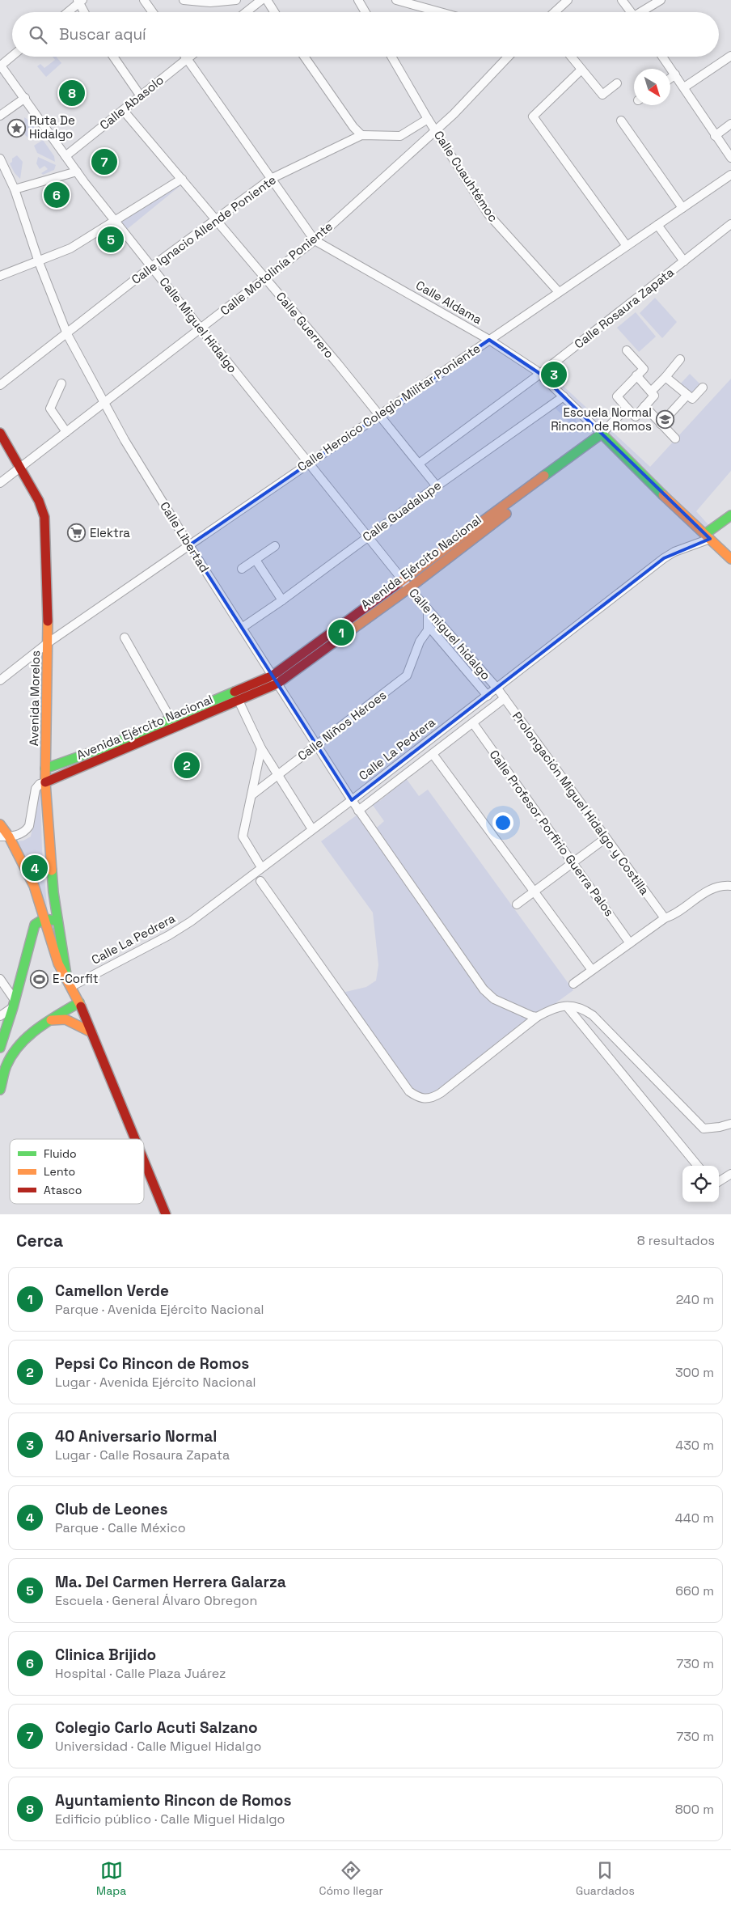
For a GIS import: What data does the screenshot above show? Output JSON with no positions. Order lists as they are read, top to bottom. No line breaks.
{"streets":{"main road":["Calle Aldama","Avenida Ejército Nacional","Avenida Morelos","Calle La Pedrera"],"street":["Calle Abasolo","Calle Cuauhtémoc","Calle Ignacio Allende Poniente","Calle Motolinía Poniente","Calle Rosaura Zapata","Calle Miguel Hidalgo","Calle Guerrero","Calle Heroico Colegio Militar Poniente","Calle Guadalupe","Calle Libertad","Calle miguel hidalgo","Calle Niños Héroes","Prolongación Miguel Hidalgo y Costilla","Calle Profesor Porfirio Guerra Palos"]},"crossings":[["Calle Abasolo","Calle Aldama"],["Calle Abasolo","Calle Miguel Hidalgo"],["Calle Abasolo","Calle Guerrero"],["Calle Cuauhtémoc","Calle Ignacio Allende Poniente"],["Calle Cuauhtémoc","Calle Motolinía Poniente"],["Calle Cuauhtémoc","Calle Heroico Colegio Militar Poniente"],["Calle Ignacio Allende Poniente","Calle Aldama"],["Calle Ignacio Allende Poniente","Calle Miguel Hidalgo"],["Calle Ignacio Allende Poniente","Calle Guerrero"],["Calle Ignacio Allende Poniente","Calle Libertad"],["Calle Motolinía Poniente","Calle Aldama"],["Calle Motolinía Poniente","Calle Miguel Hidalgo"],["Calle Motolinía Poniente","Calle Guerrero"],["Calle Motolinía Poniente","Calle Libertad"],["Calle Motolinía Poniente","Avenida Morelos"],["Calle Aldama","Calle Rosaura Zapata"],["Calle Aldama","Calle Heroico Colegio Militar Poniente"],["Calle Aldama","Calle Guadalupe"],["Calle Aldama","Avenida Ejército Nacional"],["Calle Aldama","Calle La Pedrera"],["Calle Rosaura Zapata","Calle Guerrero"],["Calle Miguel Hidalgo","Calle Heroico Colegio Militar Poniente"],["Calle Miguel Hidalgo","Calle Guadalupe"],["Calle Miguel Hidalgo","Avenida Ejército Nacional"],["Calle Miguel Hidalgo","Calle miguel hidalgo"],["Calle Guerrero","Calle Heroico Colegio Militar Poniente"],["Calle Guerrero","Calle Guadalupe"],["Calle Heroico Colegio Militar Poniente","Calle Libertad"],["Calle Heroico Colegio Militar Poniente","Avenida Morelos"],["Calle Guadalupe","Calle Libertad"],["Calle Libertad","Avenida Ejército Nacional"],["Calle Libertad","Calle Niños Héroes"],["Calle Libertad","Calle La Pedrera"],["Avenida Ejército Nacional","Calle miguel hidalgo"],["Avenida Ejército Nacional","Avenida Morelos"],["Calle miguel hidalgo","Calle La Pedrera"],["Calle miguel hidalgo","Prolongación Miguel Hidalgo y Costilla"],["Calle La Pedrera","Prolongación Miguel Hidalgo y Costilla"]],"places":{"place":["Ruta De Hidalgo"],"school or university":["Escuela Normal Rincon de Romos"],"supermarket":["Elektra"],"sports":["E-Corfit"]},"legend":["Fluido","Lento","Atasco"],"north":"bottom right","page":{"search":"Buscar aquí","pins":["8","7","6","5","3","1","2","4"],"heading":["Cerca","8 resultados"],"list":[{"mark":"1","name":"Camellon Verde","note":"Parque · Avenida Ejército Nacional","value":"240 m"},{"mark":"2","name":"Pepsi Co Rincon de Romos","note":"Lugar · Avenida Ejército Nacional","value":"300 m"},{"mark":"3","name":"40 Aniversario Normal","note":"Lugar · Calle Rosaura Zapata","value":"430 m"},{"mark":"4","name":"Club de Leones","note":"Parque · Calle México","value":"440 m"},{"mark":"5","name":"Ma. Del Carmen Herrera Galarza","note":"Escuela · General Álvaro Obregon","value":"660 m"},{"mark":"6","name":"Clinica Brijido","note":"Hospital · Calle Plaza Juárez","value":"730 m"},{"mark":"7","name":"Colegio Carlo Acuti Salzano","note":"Universidad · Calle Miguel Hidalgo","value":"730 m"},{"mark":"8","name":"Ayuntamiento Rincon de Romos","note":"Edificio público · Calle Miguel Hidalgo","value":"800 m"}],"nav":["Mapa","Cómo llegar","Guardados"]}}
